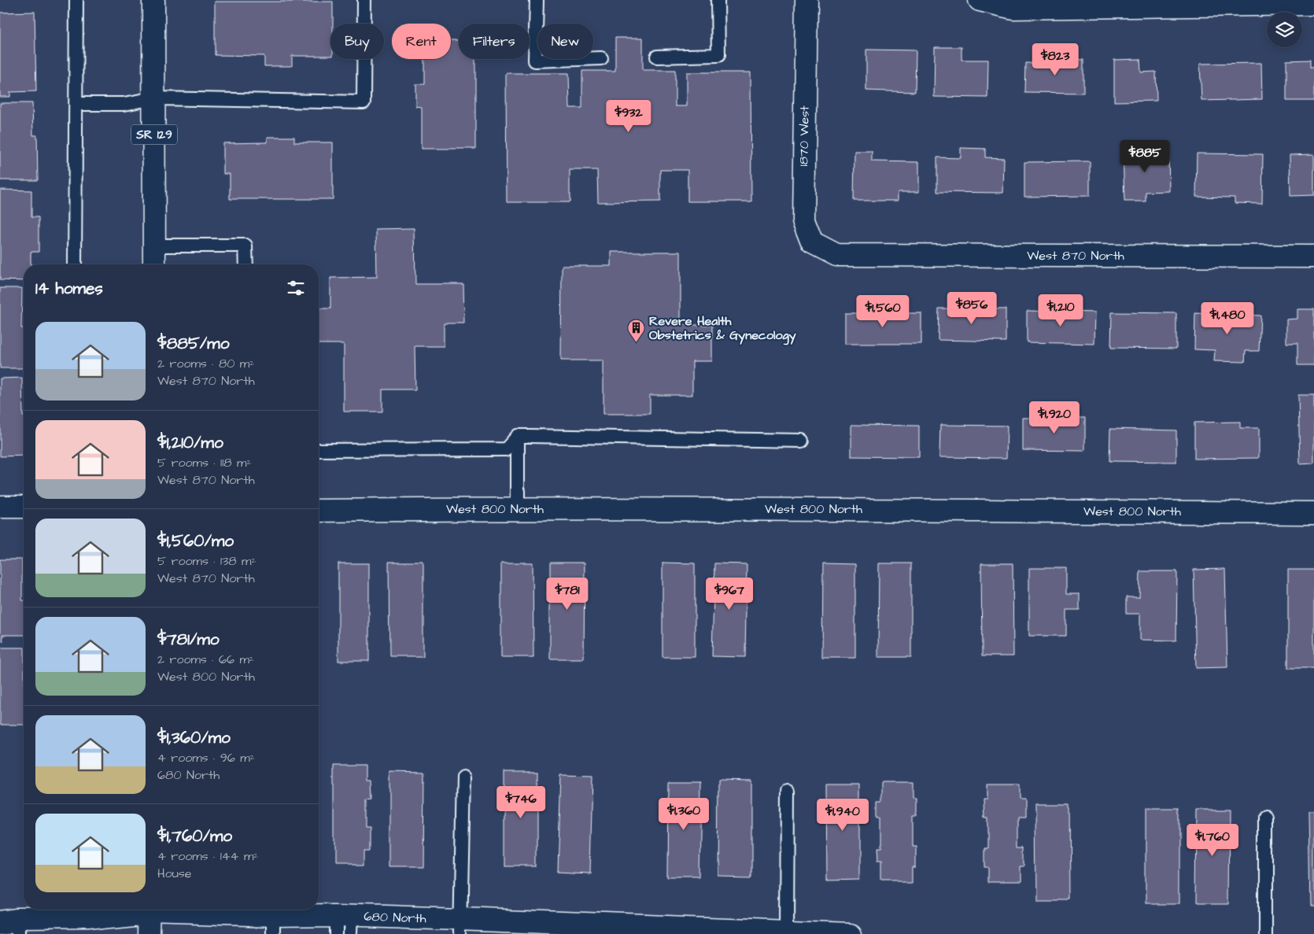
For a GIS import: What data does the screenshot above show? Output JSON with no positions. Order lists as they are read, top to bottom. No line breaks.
{"streets":{"street":["SR 129","1870 West","West 870 North","West 800 North","680 North"]},"crossings":[["1870 West","West 870 North"]],"places":{"building":["Revere Health Obstetrics & Gynecology"]},"page":{"chip":["Buy","Rent","Filters","New"],"price":["$823","$932","$885","$856","$1,210","$1,560","$1,480","$1,920","$781","$967","$746","$1,360","$1,940","$1,760"],"heading":"14 homes","list":[{"name":"$885/mo","note":"2 rooms · 80 m² · West 870 North"},{"name":"$1,210/mo","note":"5 rooms · 118 m² · West 870 North"},{"name":"$1,560/mo","note":"5 rooms · 138 m² · West 870 North"},{"name":"$781/mo","note":"2 rooms · 66 m² · West 800 North"},{"name":"$1,360/mo","note":"4 rooms · 96 m² · 680 North"},{"name":"$1,760/mo","note":"4 rooms · 144 m² · House"}]}}
